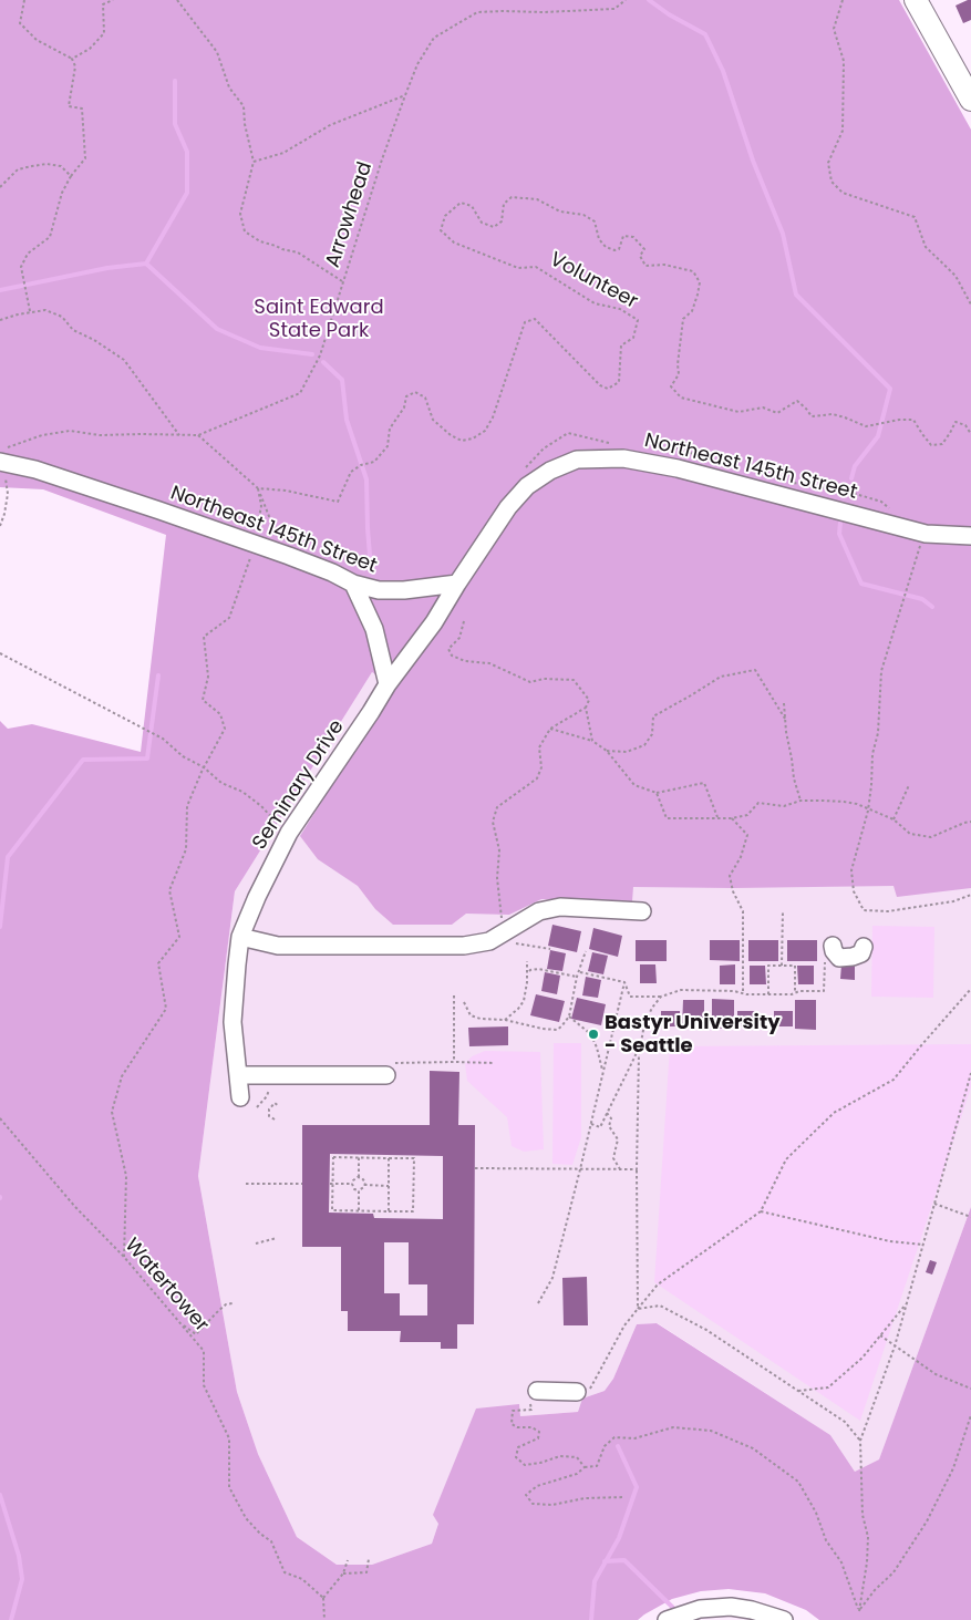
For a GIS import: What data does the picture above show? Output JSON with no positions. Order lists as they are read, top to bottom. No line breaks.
{"streets":{"street":["Northeast 145th Street","Seminary Drive"],"path":["Arrowhead","Volunteer","Watertower"]},"crossings":[["Northeast 145th Street","Seminary Drive"]],"parks":["Saint Edward State Park"],"places":["Bastyr University - Seattle"]}
